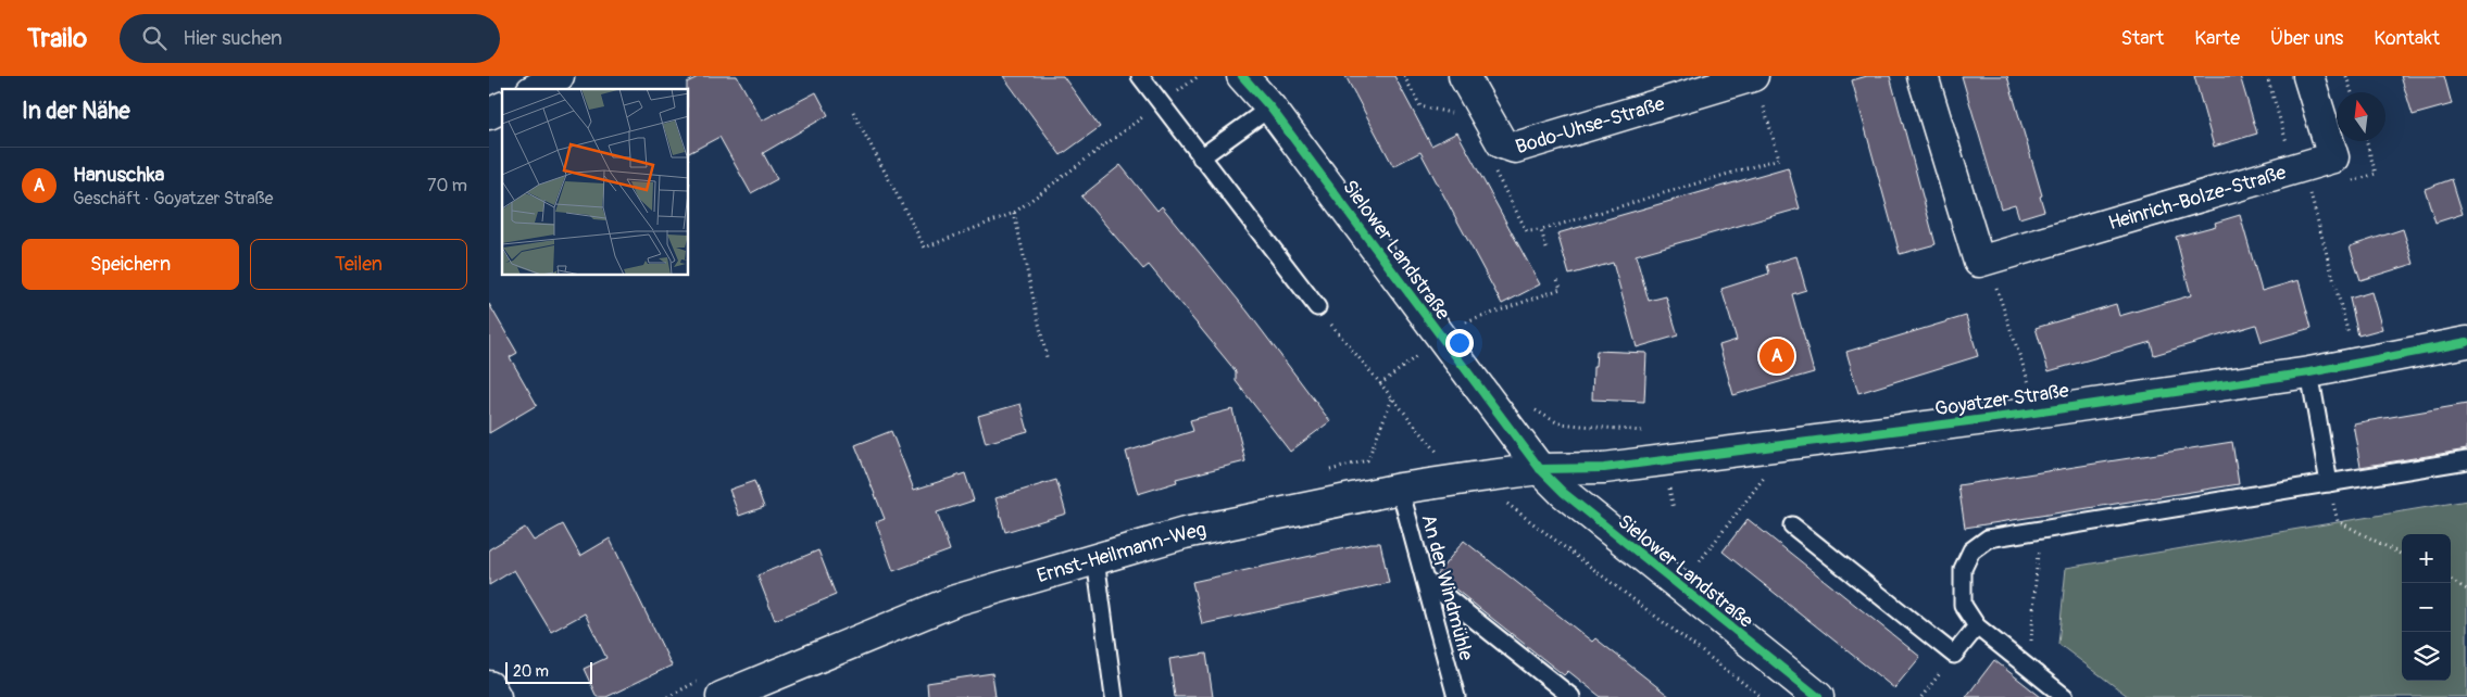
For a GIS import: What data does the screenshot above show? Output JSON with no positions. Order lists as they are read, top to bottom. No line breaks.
{"streets":{"street":["Bodo-Uhse-Straße","Heinrich-Bolze-Straße","Sielower Landstraße","Goyatzer Straße","Ernst-Heilmann-Weg"],"lane":["An der Windmühle"]},"crossings":[["Sielower Landstraße","Goyatzer Straße"],["Sielower Landstraße","Ernst-Heilmann-Weg"],["Goyatzer Straße","Ernst-Heilmann-Weg"],["Ernst-Heilmann-Weg","An der Windmühle"]],"scale_bar":"20 m","north":"top","page":{"header":"Trailo","search":"Hier suchen","nav":["Start","Karte","Über uns","Kontakt"],"heading":"In der Nähe","list":[{"mark":"A","name":"Hanuschka","note":"Geschäft · Goyatzer Straße","value":"70 m"}],"buttons":["Speichern","Teilen"],"pins":"A","map_buttons":["+","−"],"scale":"20 m"}}
